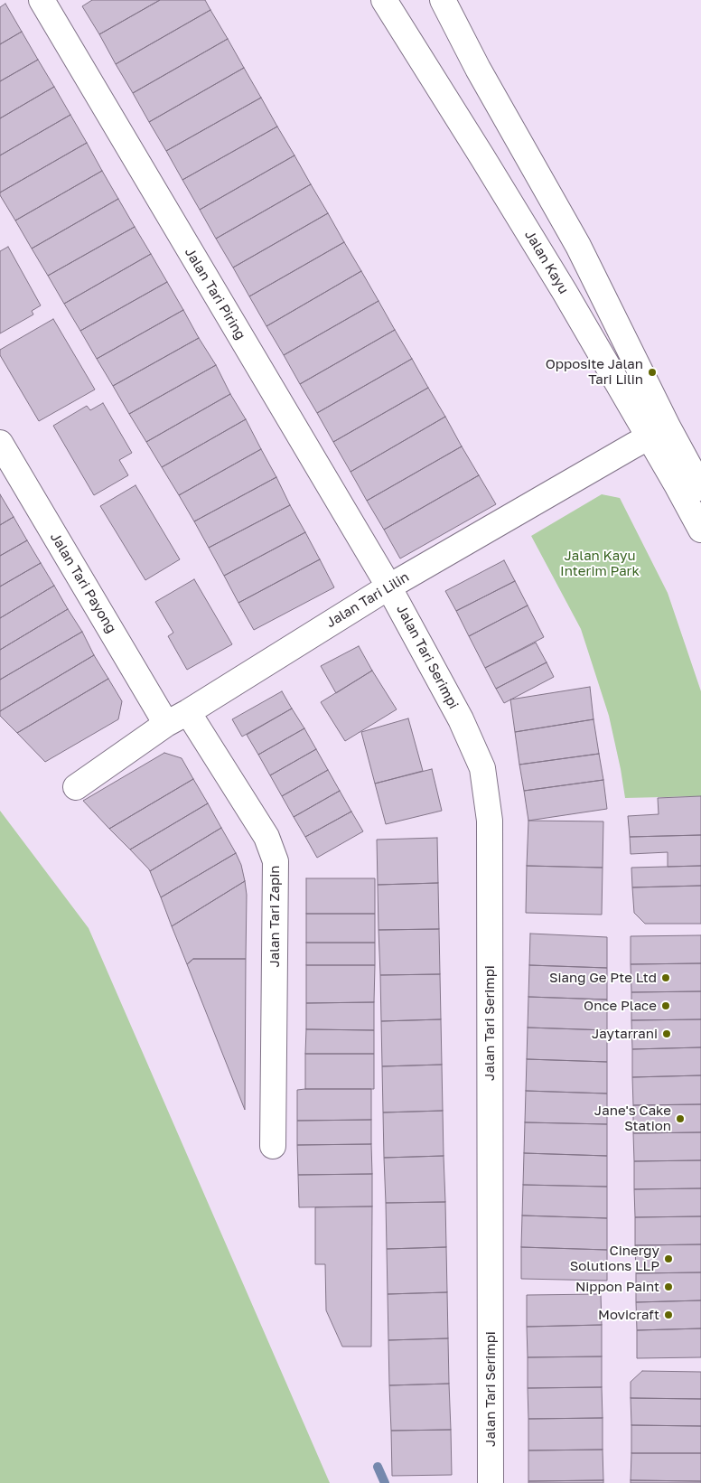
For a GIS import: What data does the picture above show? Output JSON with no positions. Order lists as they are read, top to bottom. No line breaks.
{"streets":{"street":["Jalan Kayu","Jalan Tari Piring","Jalan Tari Payong","Jalan Tari Lilin","Jalan Tari Serimpi","Jalan Tari Zapin"]},"crossings":[["Jalan Kayu","Jalan Tari Lilin"],["Jalan Tari Piring","Jalan Tari Lilin"],["Jalan Tari Piring","Jalan Tari Serimpi"],["Jalan Tari Payong","Jalan Tari Lilin"],["Jalan Tari Lilin","Jalan Tari Serimpi"],["Jalan Tari Lilin","Jalan Tari Zapin"]],"parks":["Jalan Kayu Interim Park"],"places":["Opposite Jalan Tari Lilin","Siang Ge Pte Ltd","Once Place","Jaytarrani","Jane's Cake Station","Cinergy Solutions LLP","Nippon Paint","Movicraft"]}
